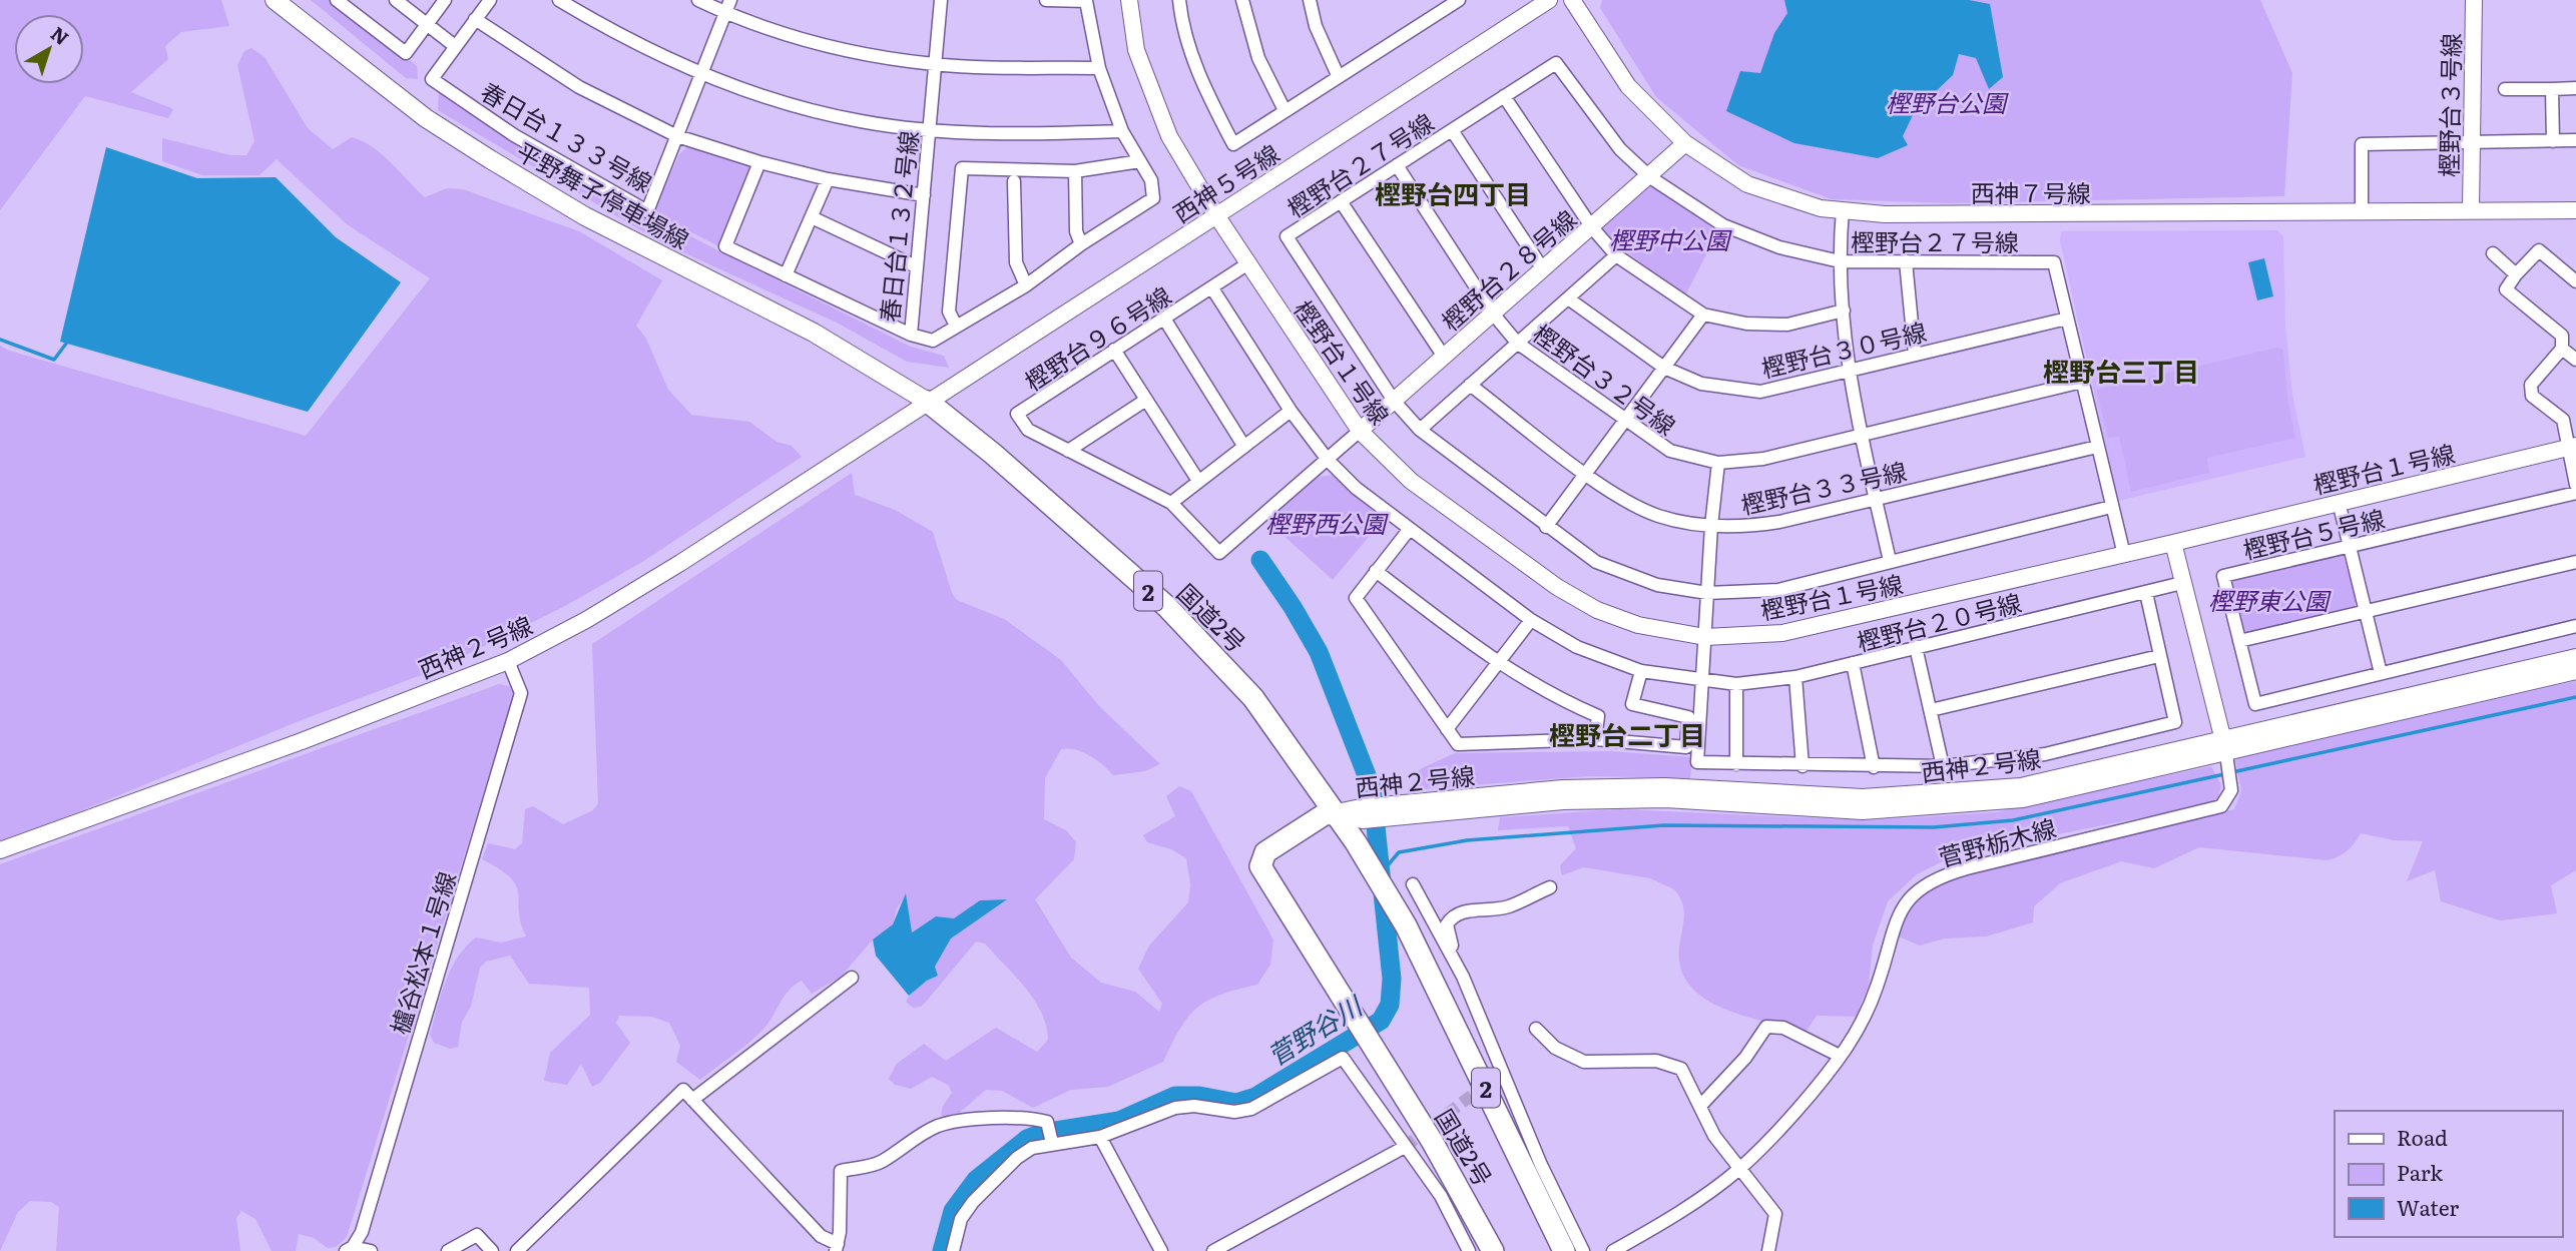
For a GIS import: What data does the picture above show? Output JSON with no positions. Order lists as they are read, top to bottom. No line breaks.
{"streets":{"highway":["2","国道2号"],"main road":["平野舞子停車場線"],"street":["樫野台３号線","春日台１３３号線","樫野台２７号線","西神５号線","西神７号線","春日台１３２号線","樫野台２８号線","樫野台９６号線","樫野台３０号線","樫野台１号線","樫野台３２号線","樫野台３３号線","樫野台５号線","樫野台２０号線","西神２号線","菅野栃木線","櫨谷松本１号線"]},"crossings":[["樫野台３号線","西神７号線"],["樫野台２７号線","樫野台２８号線"],["樫野台２７号線","樫野台３０号線"],["樫野台２７号線","樫野台１号線"],["樫野台２７号線","樫野台３２号線"],["樫野台２７号線","樫野台３３号線"],["西神５号線","平野舞子停車場線"],["西神５号線","樫野台１号線"],["西神５号線","国道2号"],["西神５号線","西神２号線"],["西神７号線","樫野台２８号線"],["平野舞子停車場線","国道2号"],["平野舞子停車場線","西神２号線"],["樫野台２８号線","樫野台９６号線"],["樫野台２８号線","樫野台１号線"],["樫野台２８号線","樫野台３２号線"],["樫野台９６号線","樫野台１号線"],["樫野台９６号線","樫野台２０号線"],["国道2号","西神２号線"],["西神２号線","菅野栃木線"],["西神２号線","櫨谷松本１号線"]],"districts":["樫野台四丁目","樫野台三丁目","樫野台二丁目"],"water":["菅野谷川"],"parks":["樫野台公園","樫野中公園","樫野西公園","樫野東公園"],"legend":["Road","Park","Water"],"north":"top right"}
